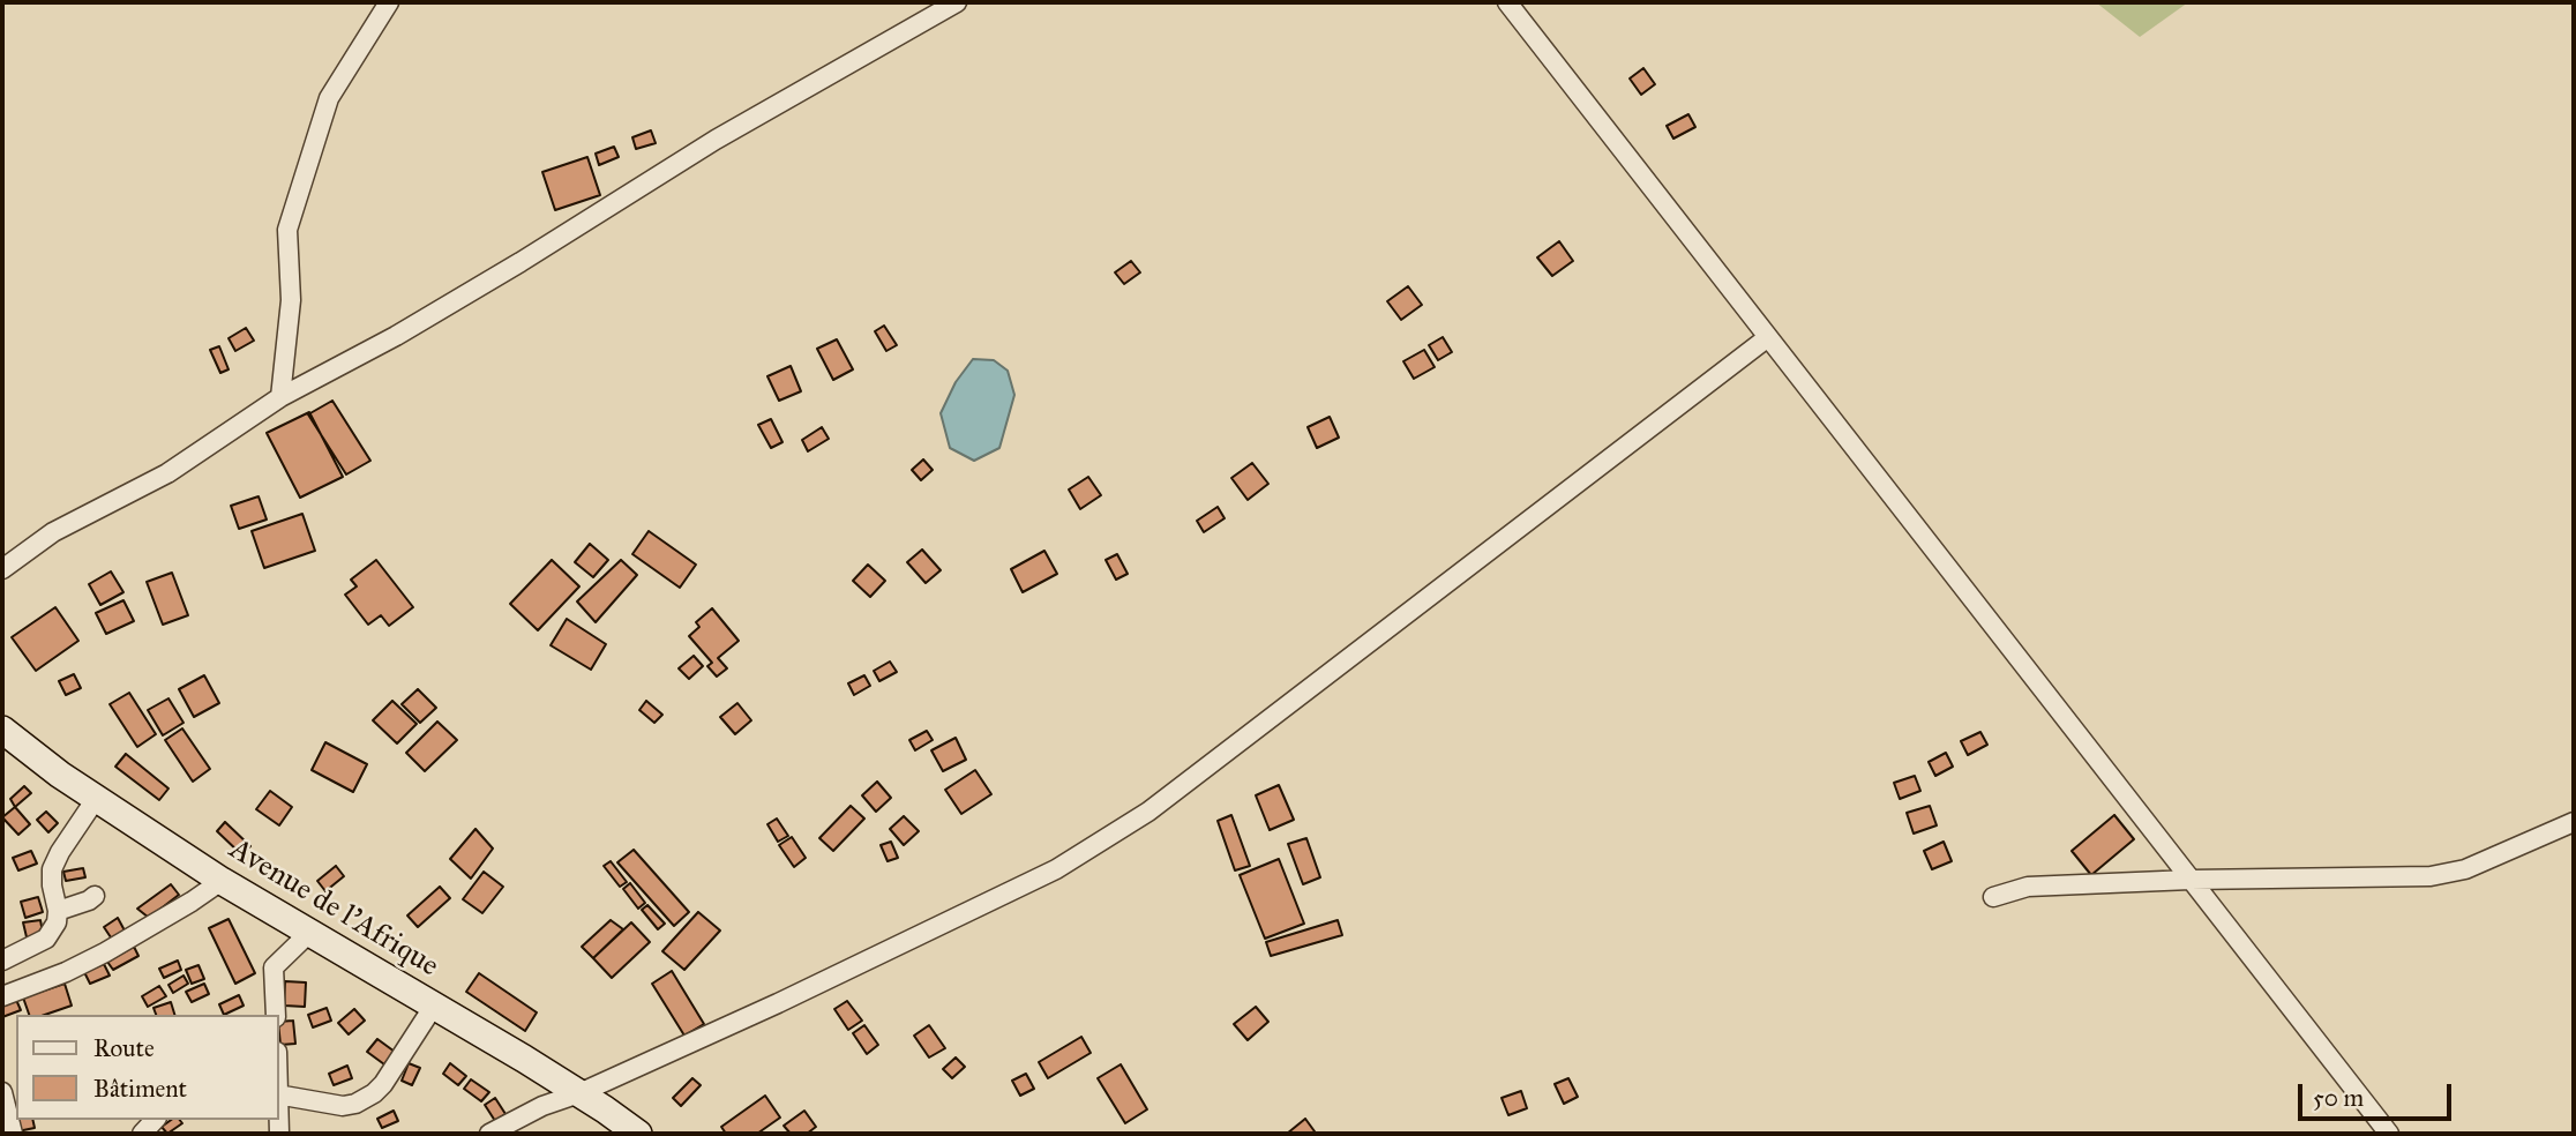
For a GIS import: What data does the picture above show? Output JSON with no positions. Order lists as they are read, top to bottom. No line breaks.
{"streets":{"main road":["Avenue de l'Afrique"]},"legend":["Route","Bâtiment"],"scale_bar":"50 m"}
